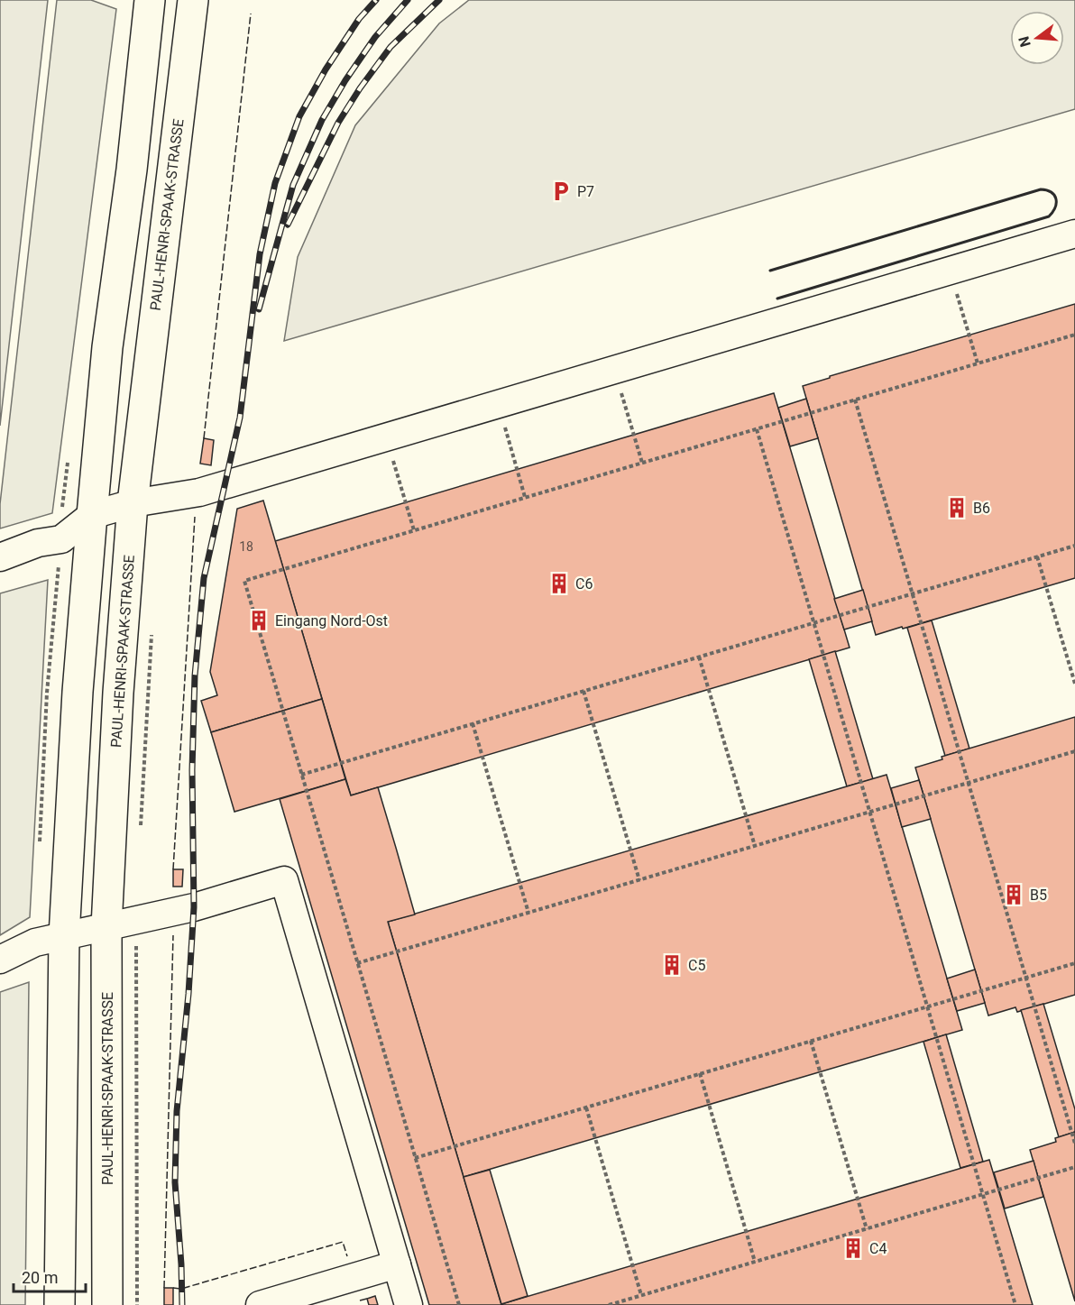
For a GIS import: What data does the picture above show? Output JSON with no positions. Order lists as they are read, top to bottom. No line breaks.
{"streets":{"main road":["PAUL-HENRI-SPAAK-STRASSE"]},"places":{"parking":["P7"],"building":["B6","C6","Eingang Nord-Ost","B5","C5","C4"]},"house_numbers":["18"],"scale_bar":"20 m","north":"left"}
